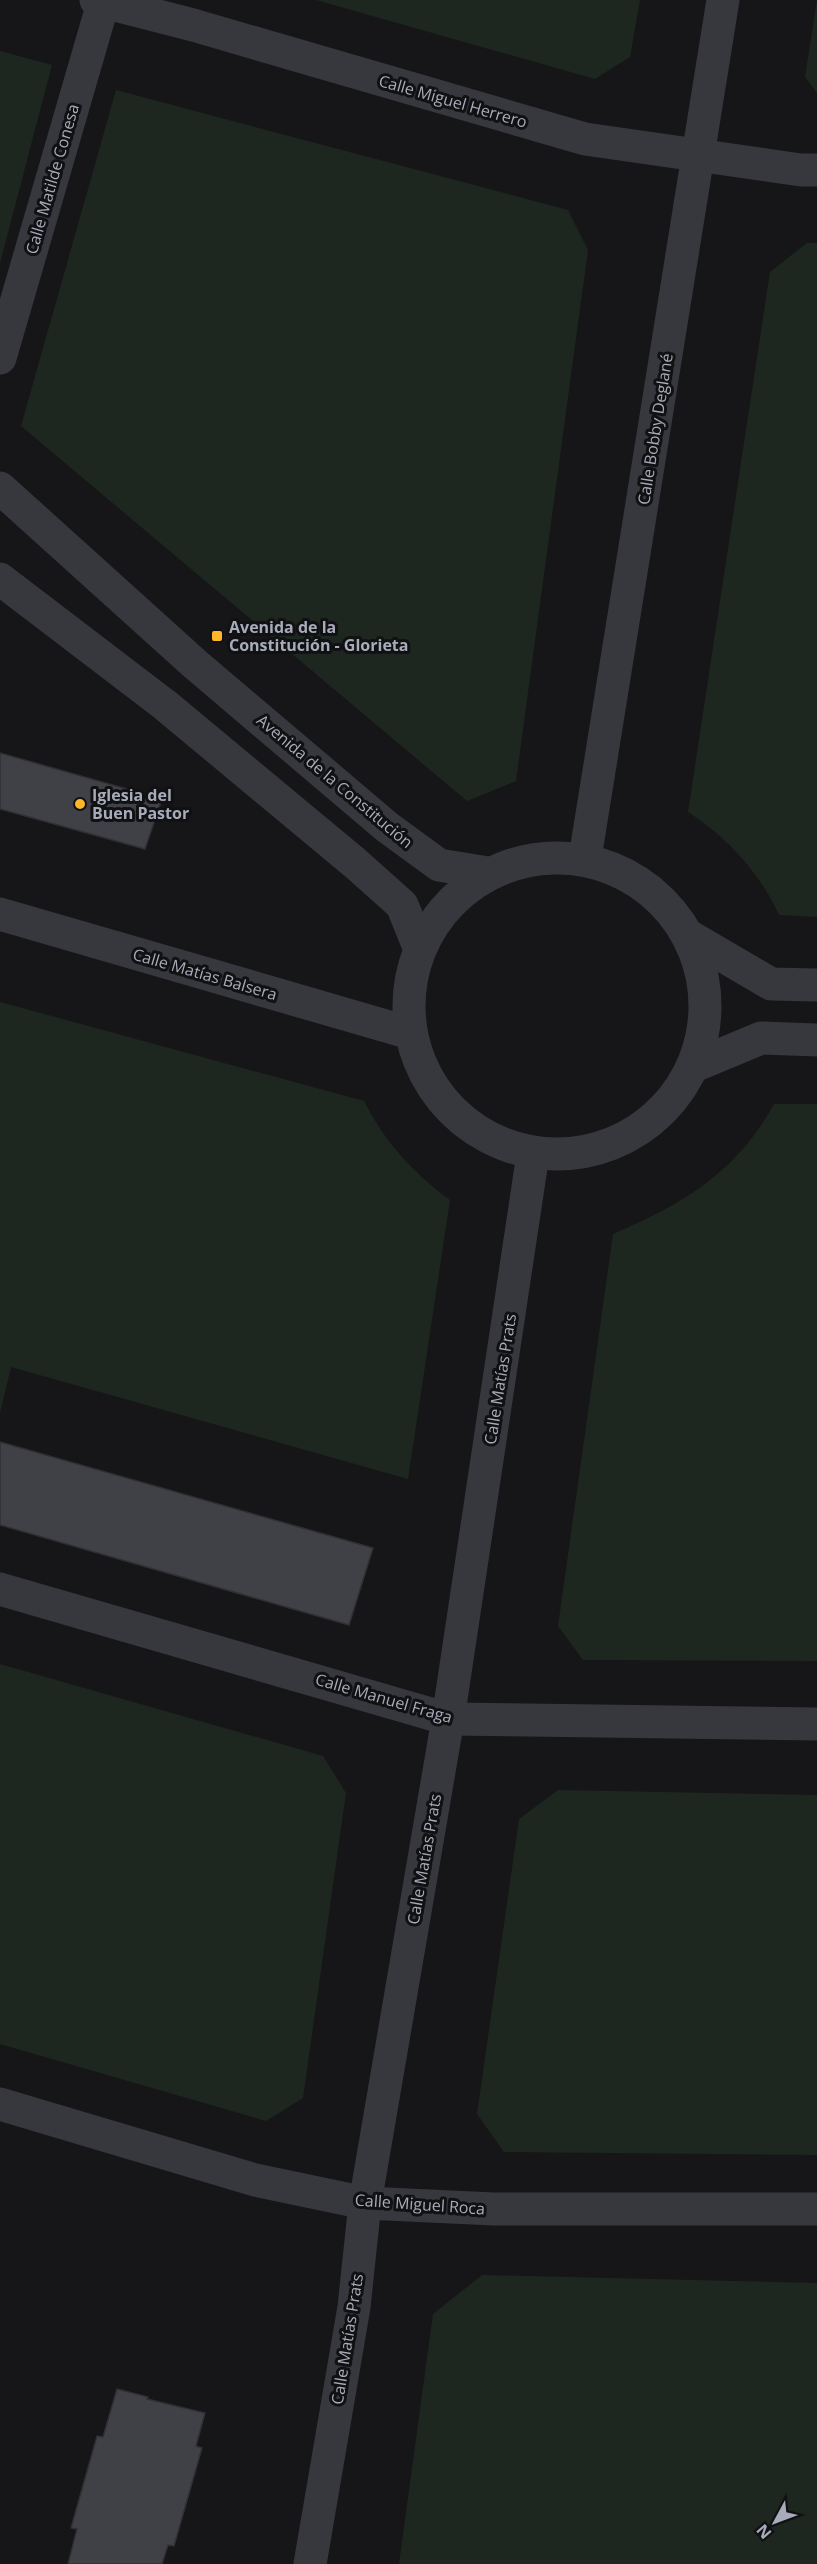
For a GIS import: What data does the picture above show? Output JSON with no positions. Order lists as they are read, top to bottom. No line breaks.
{"streets":{"street":["Calle Miguel Herrero","Calle Matilde Conesa","Calle Bobby Deglané","Avenida de la Constitución","Calle Matías Balsera","Calle Matías Prats","Calle Manuel Fraga","Calle Miguel Roca"]},"crossings":[["Calle Miguel Herrero","Calle Matilde Conesa"],["Calle Miguel Herrero","Calle Bobby Deglané"],["Calle Matías Prats","Calle Manuel Fraga"],["Calle Matías Prats","Calle Miguel Roca"]],"places":{"transit":["Avenida de la Constitución - Glorieta"],"other":["Iglesia del Buen Pastor"]},"north":"bottom left"}
